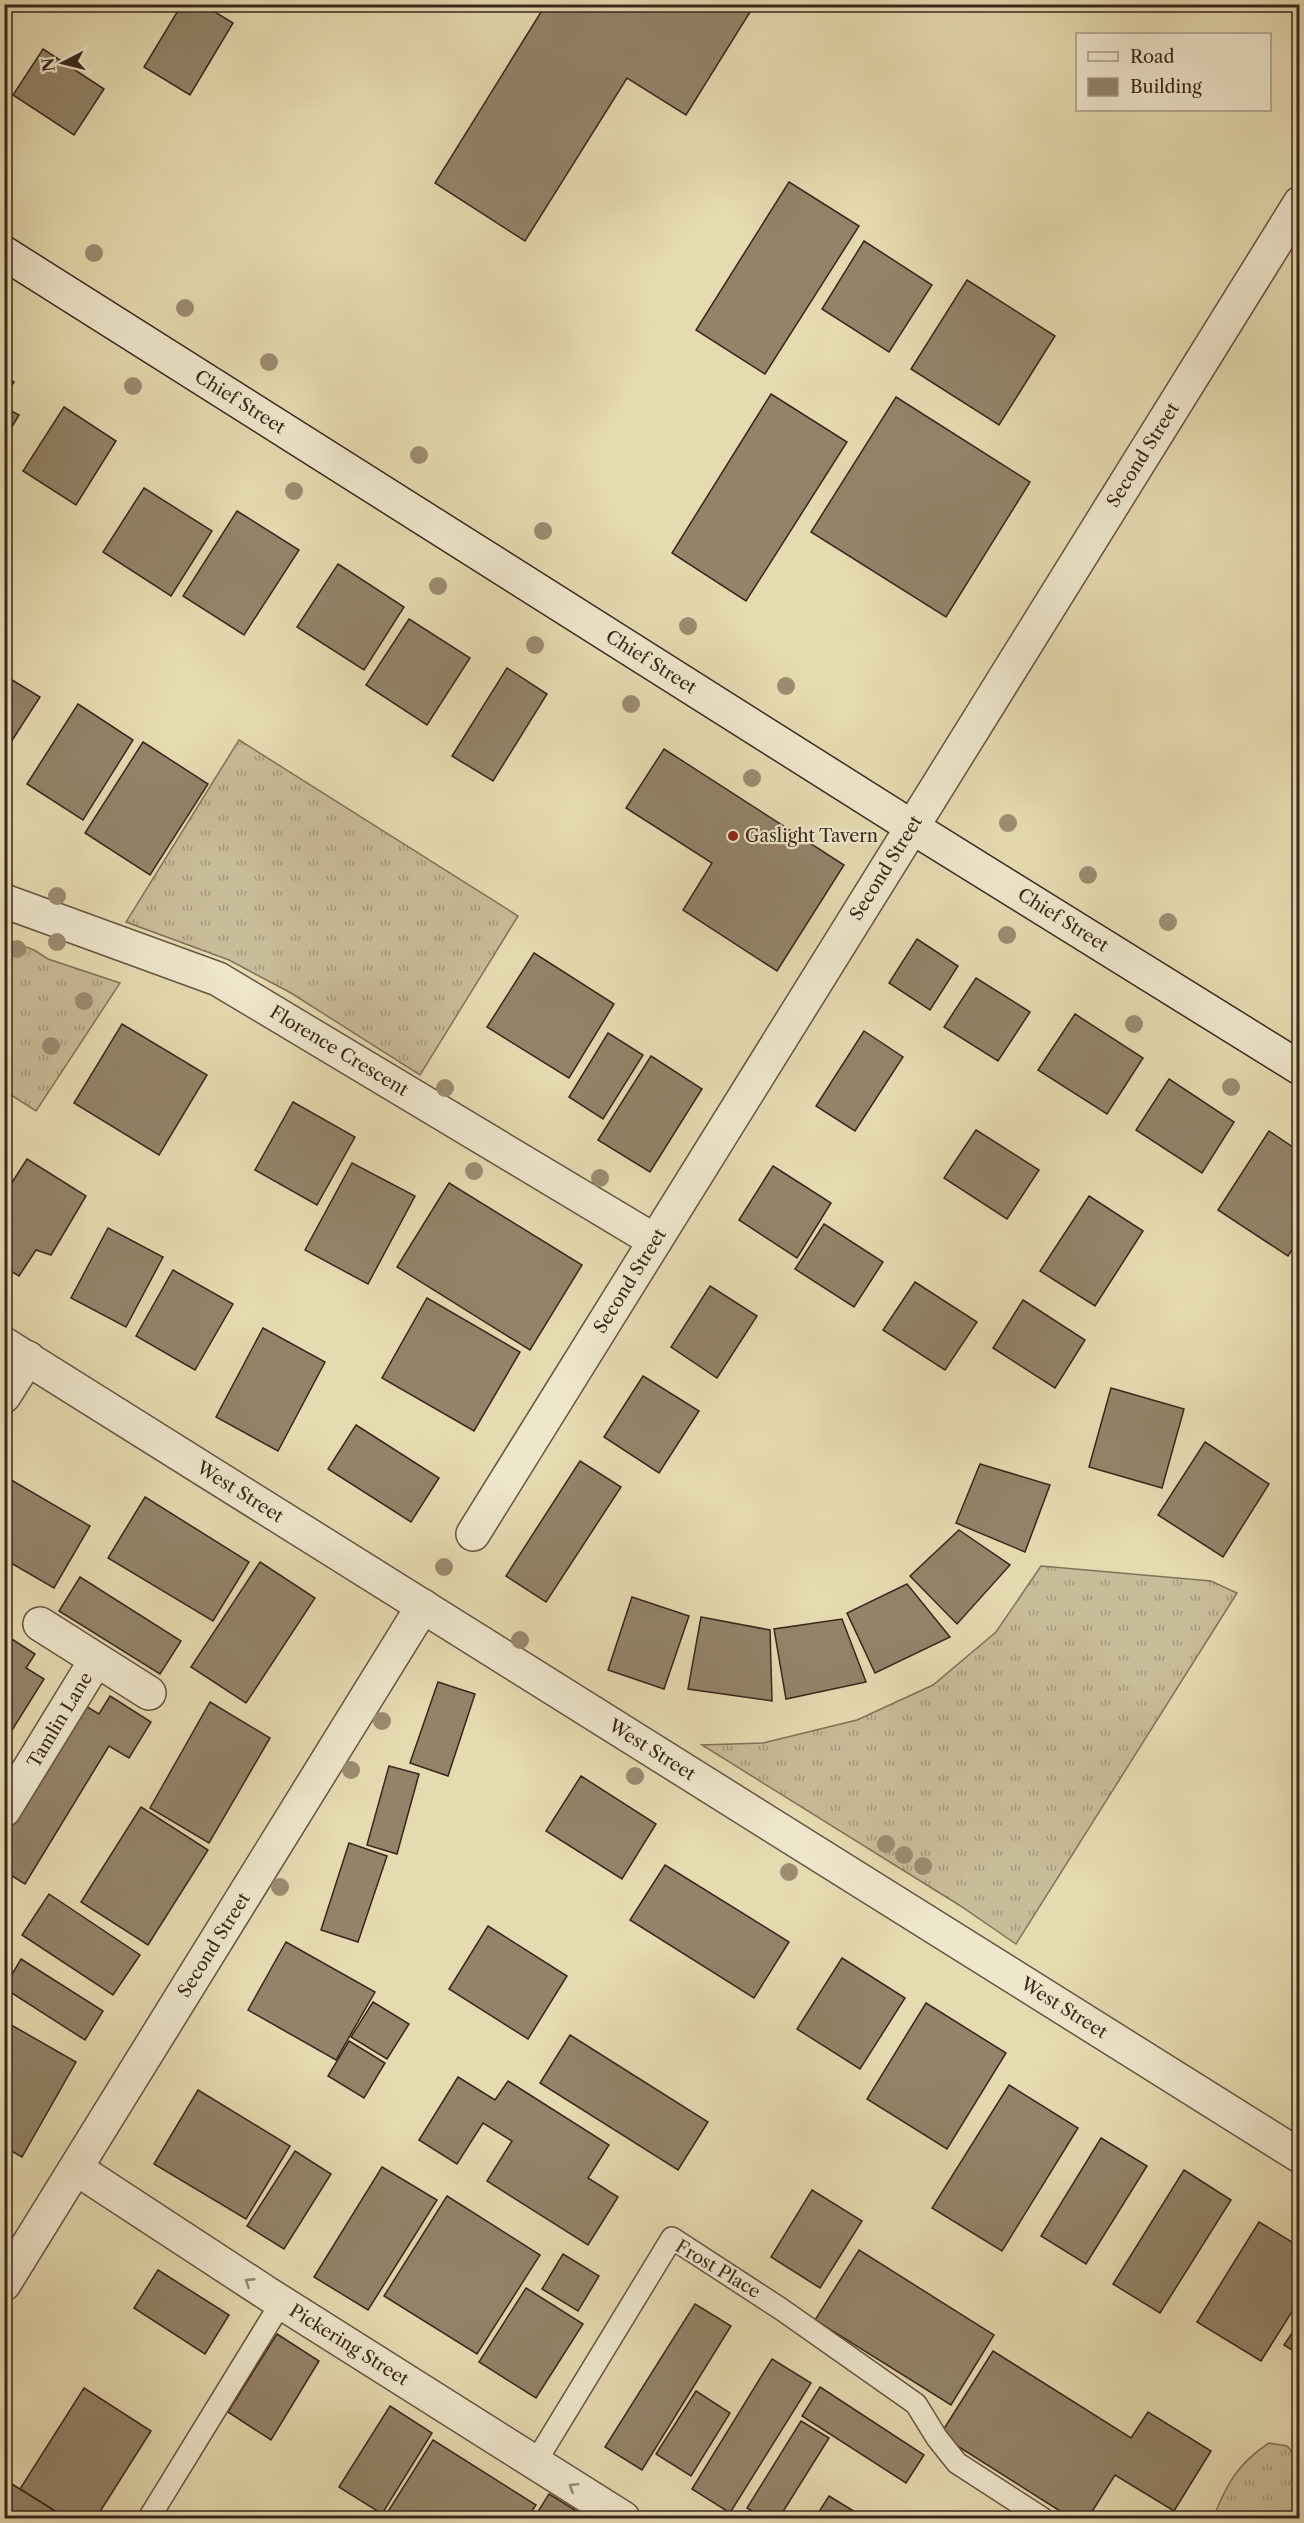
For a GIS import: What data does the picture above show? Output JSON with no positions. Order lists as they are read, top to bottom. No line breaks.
{"streets":{"street":["Chief Street","Second Street","Florence Crescent","West Street","Tamlin Lane","Pickering Street"],"lane":["Frost Place"]},"crossings":[["Chief Street","Second Street"],["Second Street","Florence Crescent"],["Second Street","West Street"],["Second Street","Pickering Street"],["Frost Place","Pickering Street"]],"one_way":["Pickering Street"],"places":["Gaslight Tavern"],"legend":["Road","Building"],"north":"left"}
